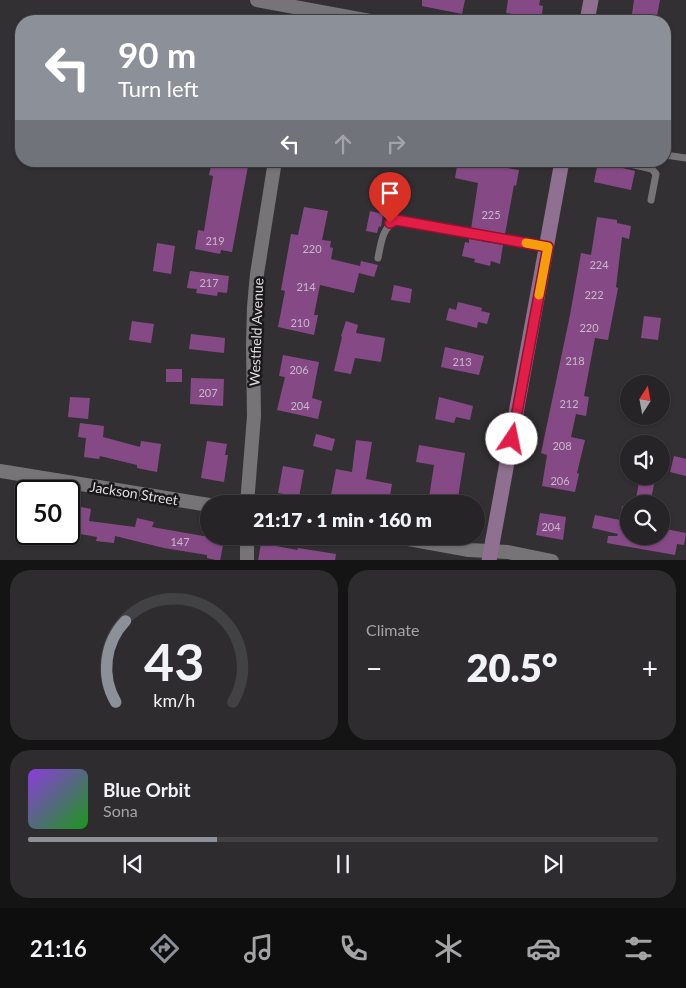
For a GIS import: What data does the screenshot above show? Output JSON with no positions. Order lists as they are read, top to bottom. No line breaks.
{"streets":{"street":["Westfield Avenue","Jackson Street"]},"house_numbers":["225","219","220","224","217","214","222","210","220","218","213","206","207","212","204","208","206","204","147"],"north":"top","page":{"turn":["90 m","Turn left"],"limit":"50","trip":"21:17 · 1 min · 160 m","tile":"Climate","heat":["−","20.5°","+"],"song":["Blue Orbit","Sona"],"tabs":"21:16","gauge":["43","km/h"]}}
